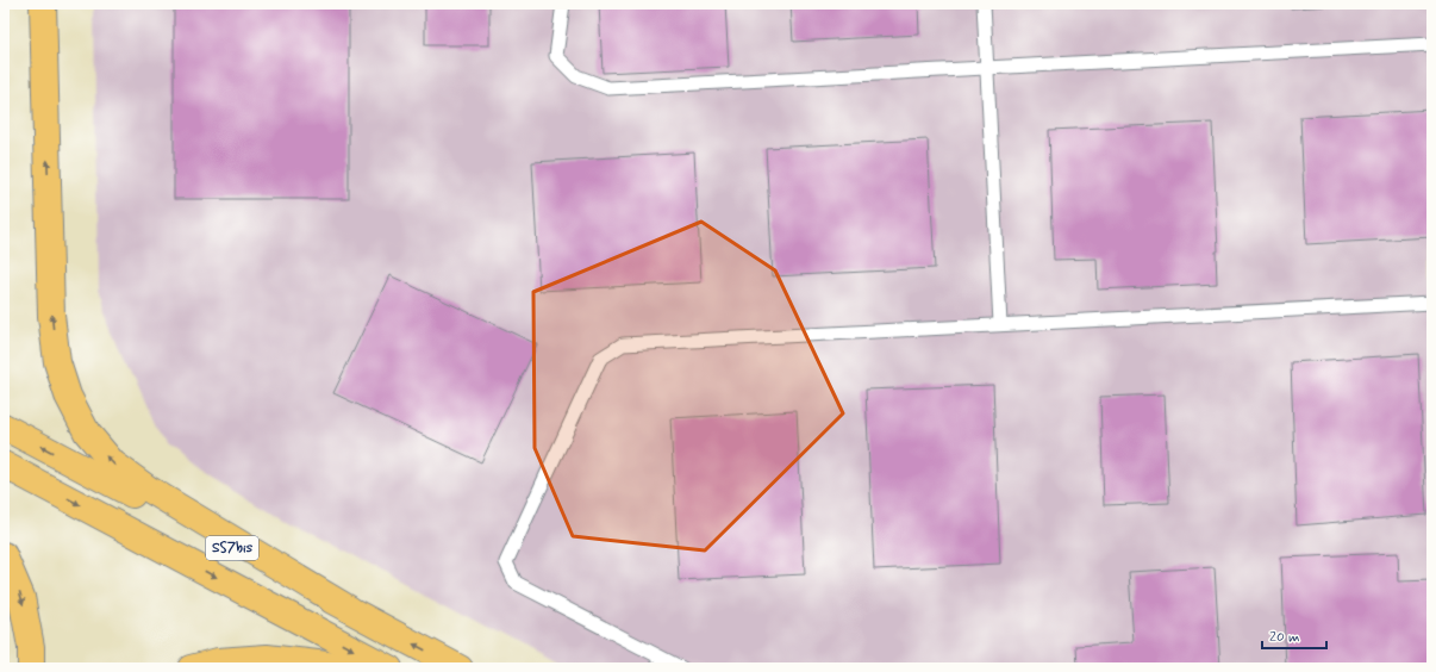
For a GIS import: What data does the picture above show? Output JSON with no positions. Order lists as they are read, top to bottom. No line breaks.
{"streets":{"highway":["SS7bis"]},"scale_bar":"20 m"}
